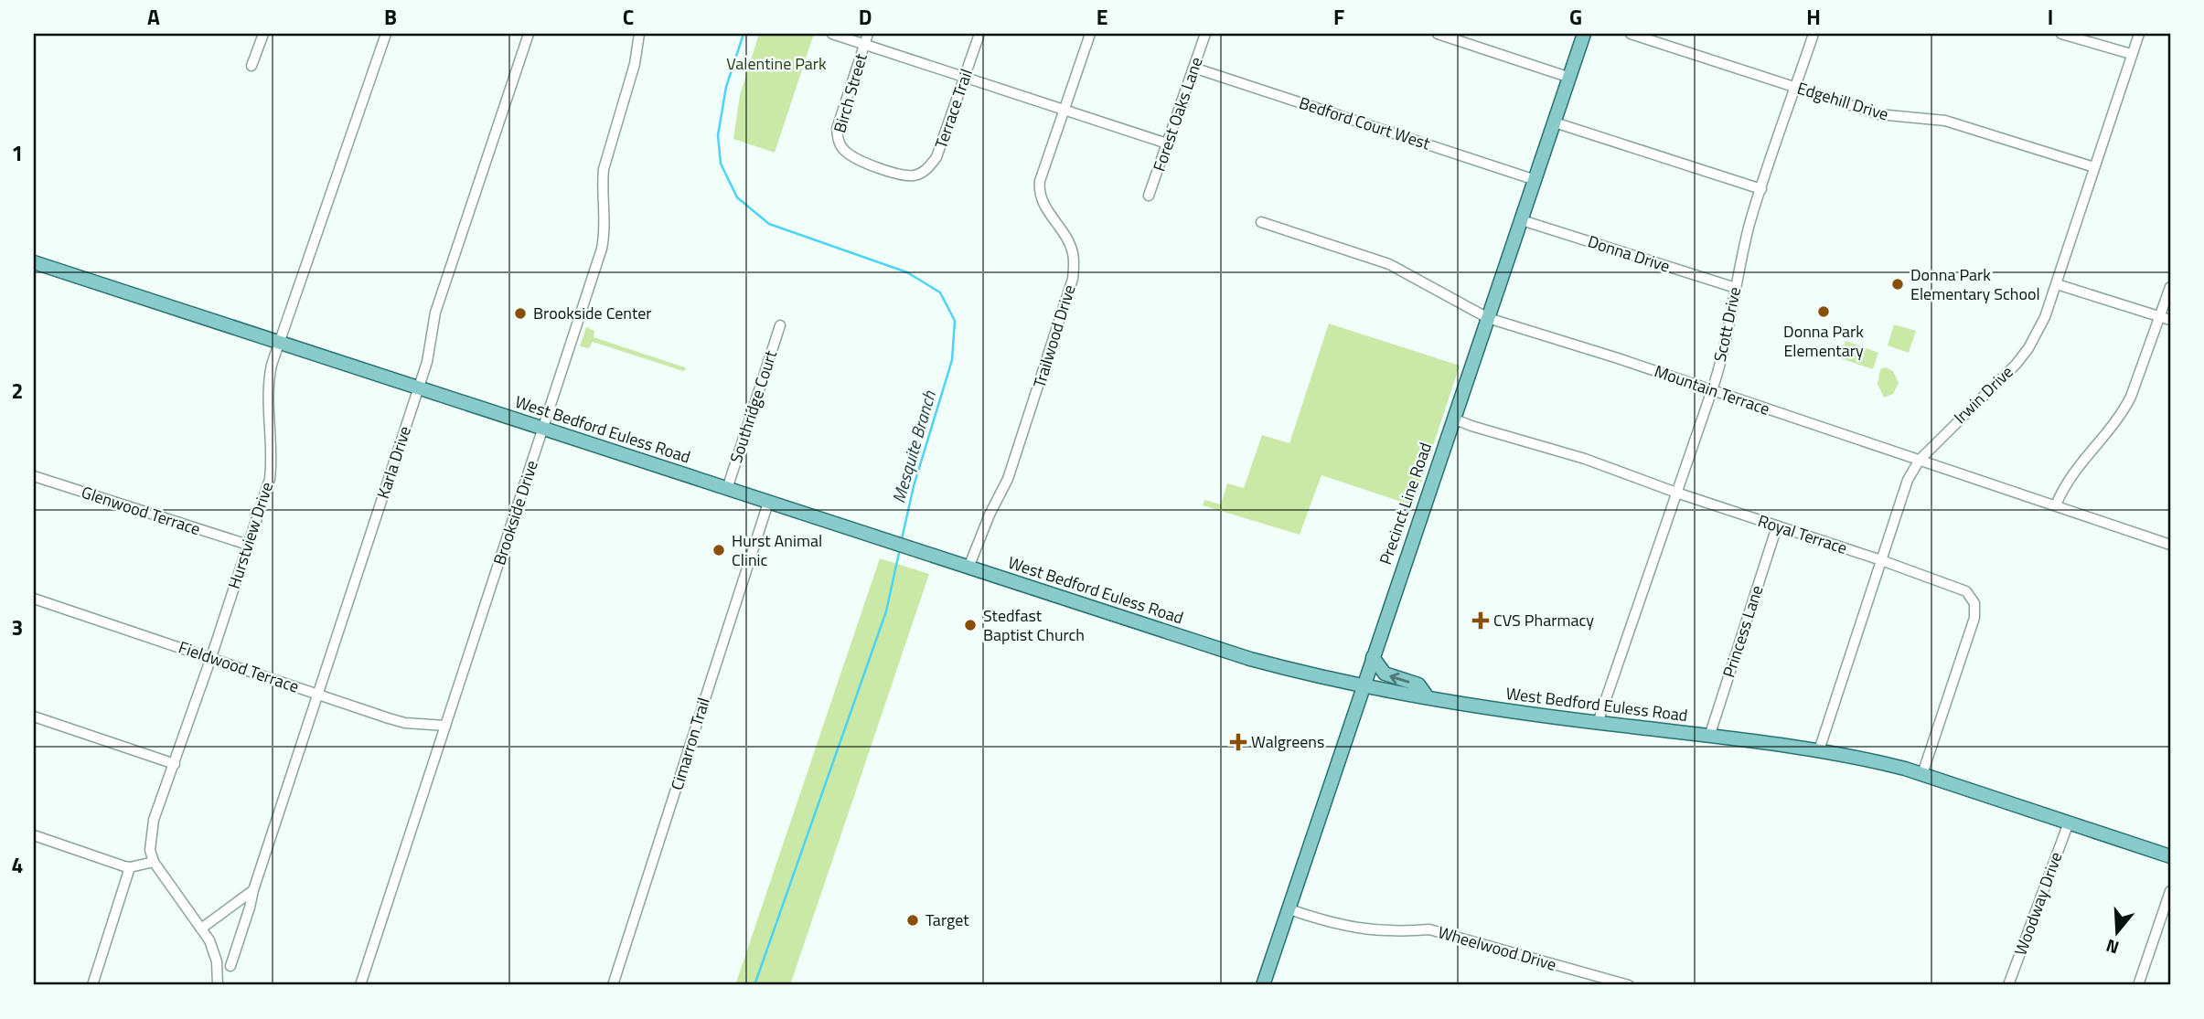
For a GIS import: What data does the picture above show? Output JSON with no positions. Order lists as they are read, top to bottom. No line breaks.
{"streets":{"main road":["West Bedford Euless Road","Precinct Line Road"],"street":["Birch Street","Edgehill Drive","Terrace Trail","Forest Oaks Lane","Bedford Court West","Donna Drive","Scott Drive","Trailwood Drive","Mountain Terrace","Irwin Drive","Southridge Court","Karla Drive","Glenwood Terrace","Brookside Drive","Royal Terrace","Hurstview Drive","Princess Lane","Fieldwood Terrace","Cimarron Trail","Woodway Drive","Wheelwood Drive"]},"crossings":[["Birch Street","Terrace Trail"],["Edgehill Drive","Scott Drive"],["Edgehill Drive","Irwin Drive"],["Forest Oaks Lane","Bedford Court West"],["Bedford Court West","Precinct Line Road"],["Donna Drive","Scott Drive"],["Donna Drive","Precinct Line Road"],["Scott Drive","Mountain Terrace"],["Scott Drive","West Bedford Euless Road"],["Scott Drive","Royal Terrace"],["Trailwood Drive","West Bedford Euless Road"],["Mountain Terrace","Irwin Drive"],["Mountain Terrace","Precinct Line Road"],["Irwin Drive","West Bedford Euless Road"],["Irwin Drive","Royal Terrace"],["Southridge Court","West Bedford Euless Road"],["West Bedford Euless Road","Karla Drive"],["West Bedford Euless Road","Precinct Line Road"],["West Bedford Euless Road","Brookside Drive"],["West Bedford Euless Road","Royal Terrace"],["West Bedford Euless Road","Hurstview Drive"],["West Bedford Euless Road","Princess Lane"],["West Bedford Euless Road","Cimarron Trail"],["West Bedford Euless Road","Woodway Drive"],["Karla Drive","Fieldwood Terrace"],["Precinct Line Road","Royal Terrace"],["Precinct Line Road","Wheelwood Drive"],["Glenwood Terrace","Hurstview Drive"],["Brookside Drive","Fieldwood Terrace"],["Royal Terrace","Princess Lane"],["Hurstview Drive","Fieldwood Terrace"]],"water":["Mesquite Branch"],"parks":["Valentine Park"],"places":{"other":["Donna Park Elementary School","Donna Park Elementary","Brookside Center","Hurst Animal Clinic","Stedfast Baptist Church","Target"],"health":["CVS Pharmacy","Walgreens"]},"north":"bottom","grid":{"columns":["A","B","C","D","E","F","G","H","I"],"rows":["1","2","3","4"]}}
